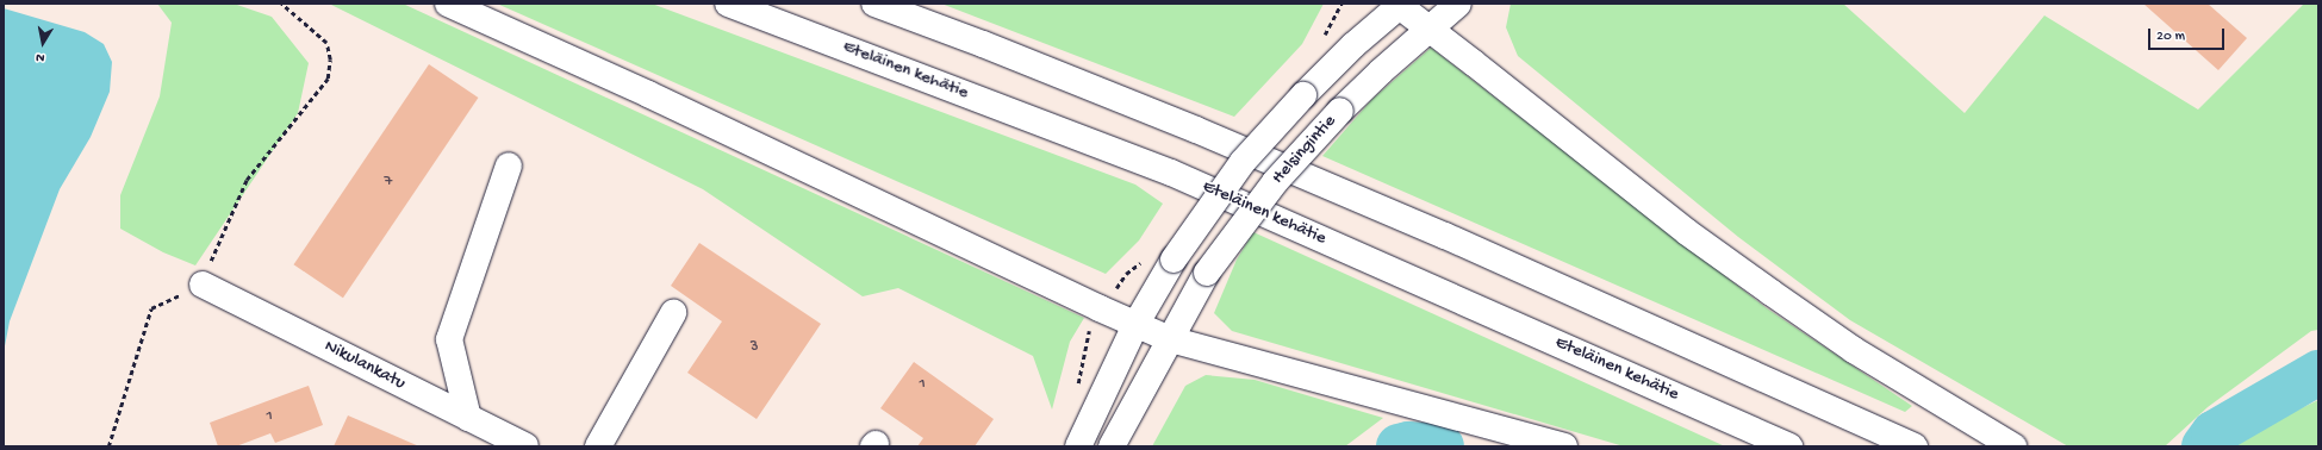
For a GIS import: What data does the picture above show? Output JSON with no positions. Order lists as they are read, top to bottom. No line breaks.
{"streets":{"main road":["Eteläinen kehätie","Helsingintie","Nikulankatu"]},"house_numbers":["7","3","1","1"],"scale_bar":"20 m","north":"bottom"}
